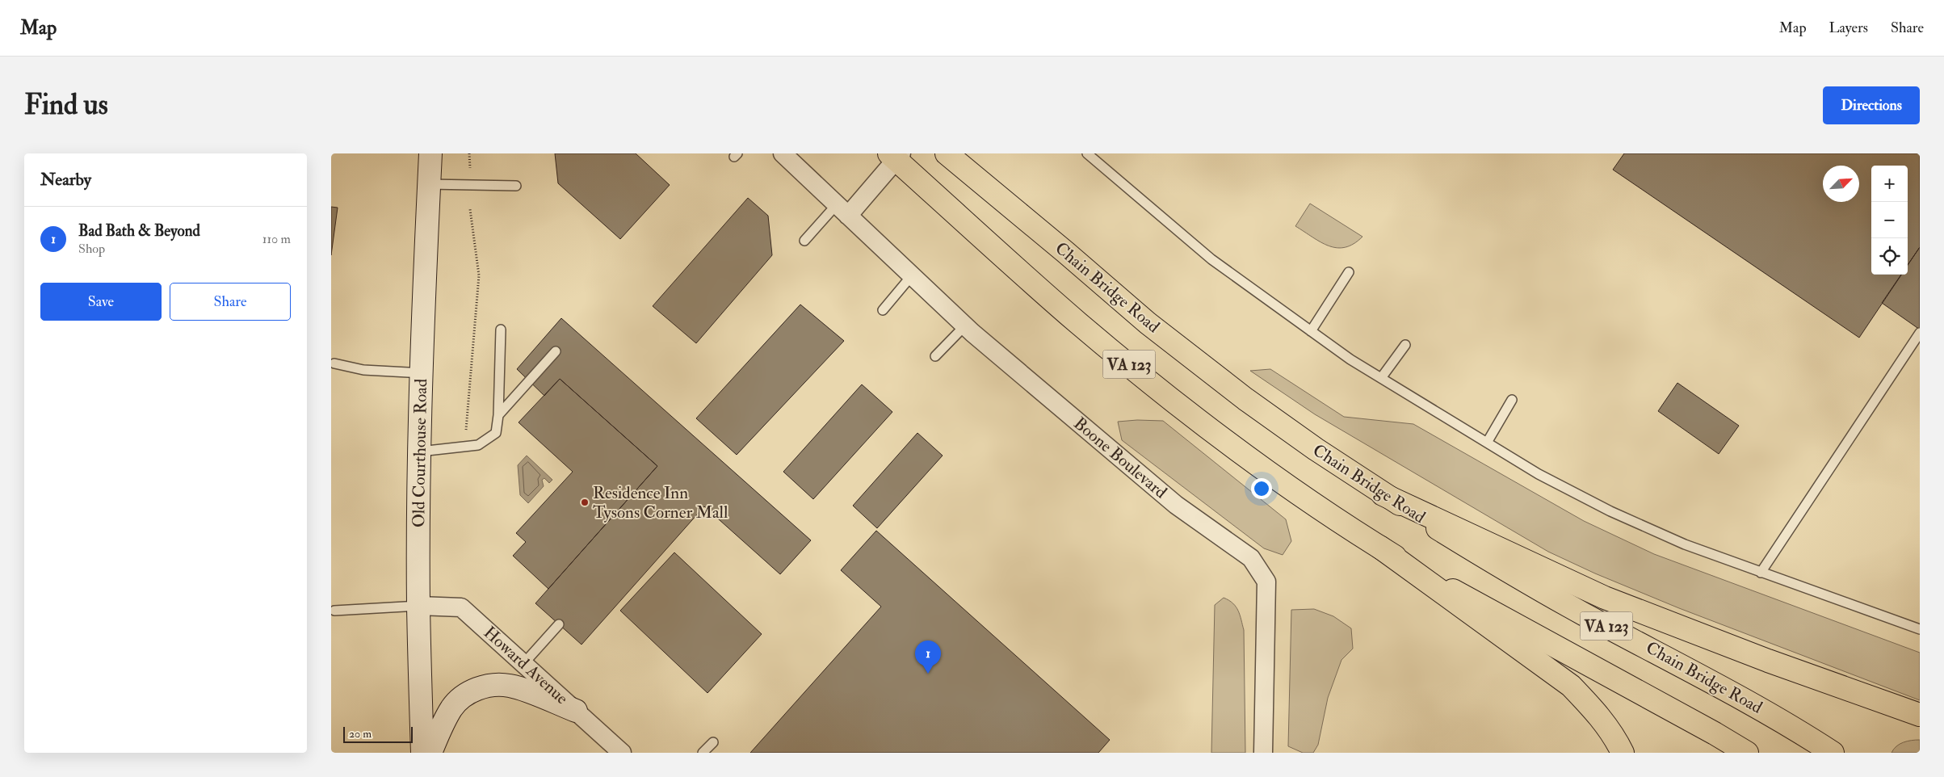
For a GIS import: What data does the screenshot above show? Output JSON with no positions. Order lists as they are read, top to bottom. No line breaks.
{"streets":{"main road":["Chain Bridge Road","VA 123","Old Courthouse Road"],"street":["Boone Boulevard","Howard Avenue"]},"crossings":[["Old Courthouse Road","Howard Avenue"]],"places":["Residence Inn Tysons Corner Mall"],"scale_bar":"20 m","north":"top right","page":{"header":"Map","nav":["Map","Layers","Share"],"buttons":["Directions",["Save","Share"]],"title":"Find us","heading":"Nearby","map_buttons":["+","−"],"list":[{"mark":"1","name":"Bad Bath & Beyond","note":"Shop","value":"110 m"}],"pins":"1","scale":"20 m"}}
